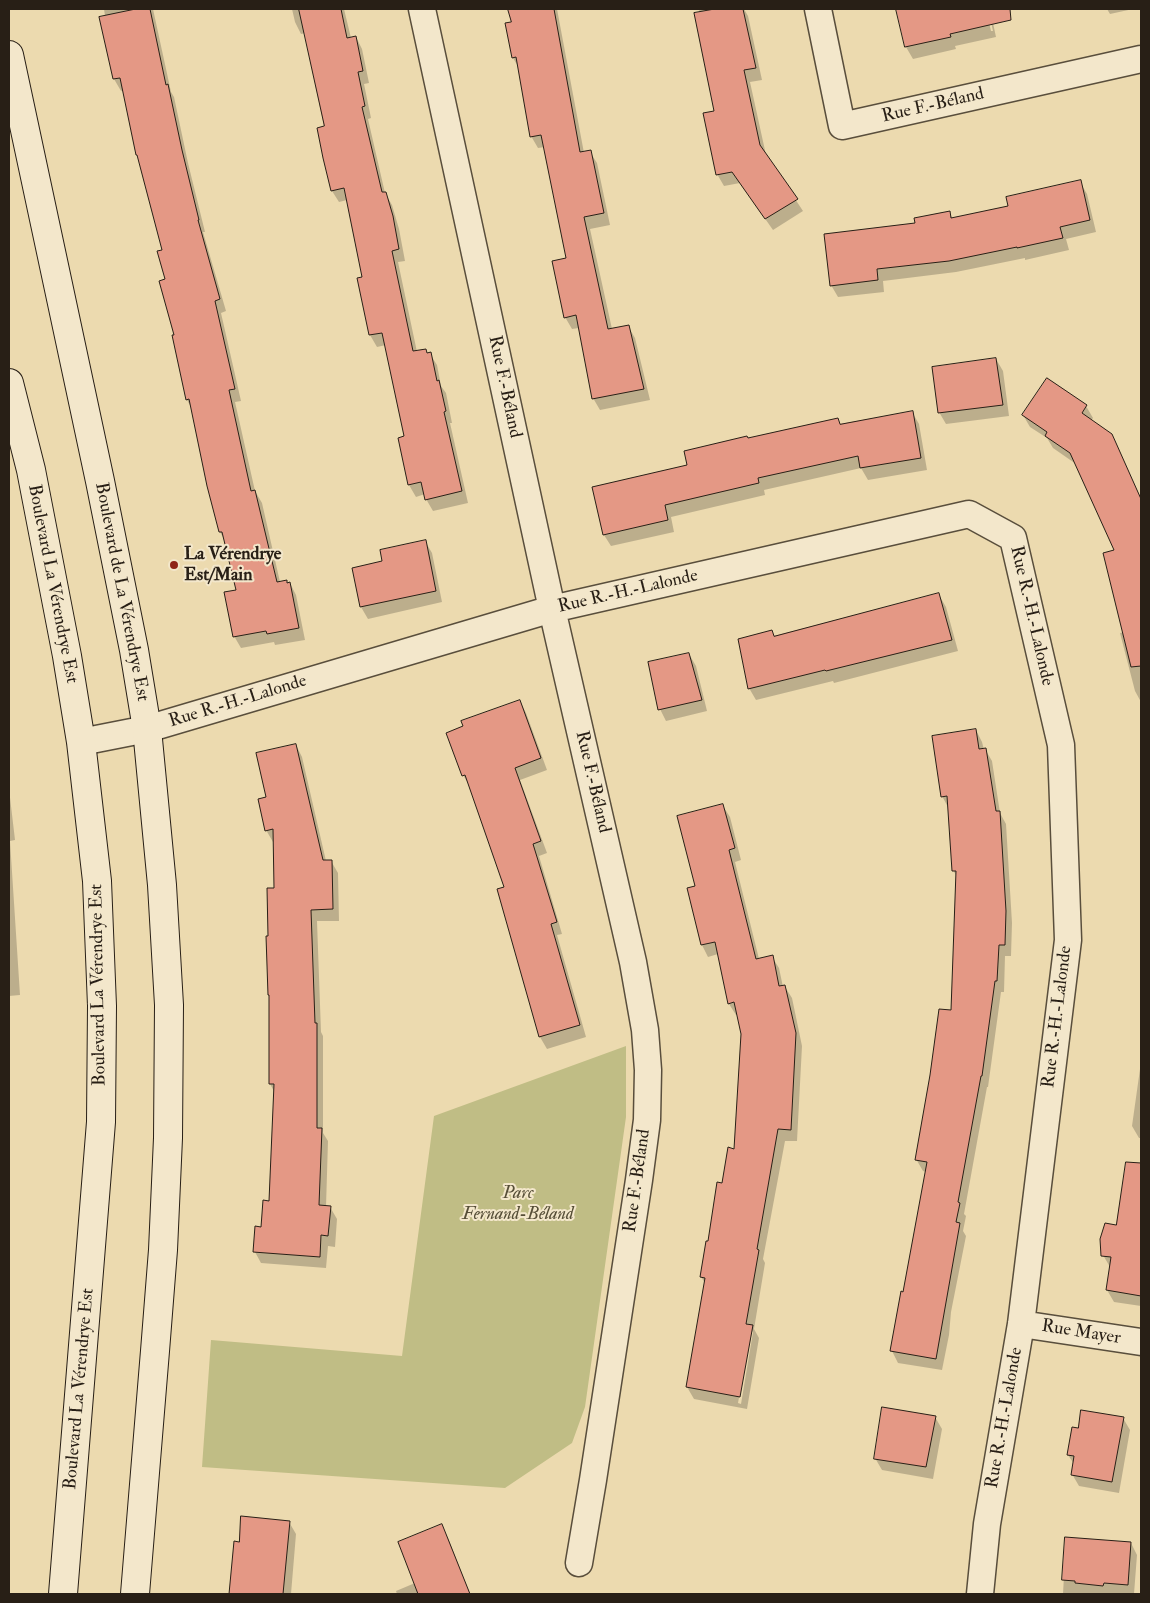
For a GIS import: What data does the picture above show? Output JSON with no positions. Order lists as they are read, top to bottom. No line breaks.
{"streets":{"main road":["Boulevard La Vérendrye Est","Boulevard de La Vérendrye Est"],"street":["Rue F.-Béland","Rue R.-H.-Lalonde","Rue Mayer"]},"crossings":[["Rue F.-Béland","Rue R.-H.-Lalonde"],["Boulevard La Vérendrye Est","Rue R.-H.-Lalonde"],["Boulevard de La Vérendrye Est","Rue R.-H.-Lalonde"],["Rue R.-H.-Lalonde","Rue Mayer"]],"parks":["Parc Fernand-Béland"],"places":["La Vérendrye Est/Main"]}
